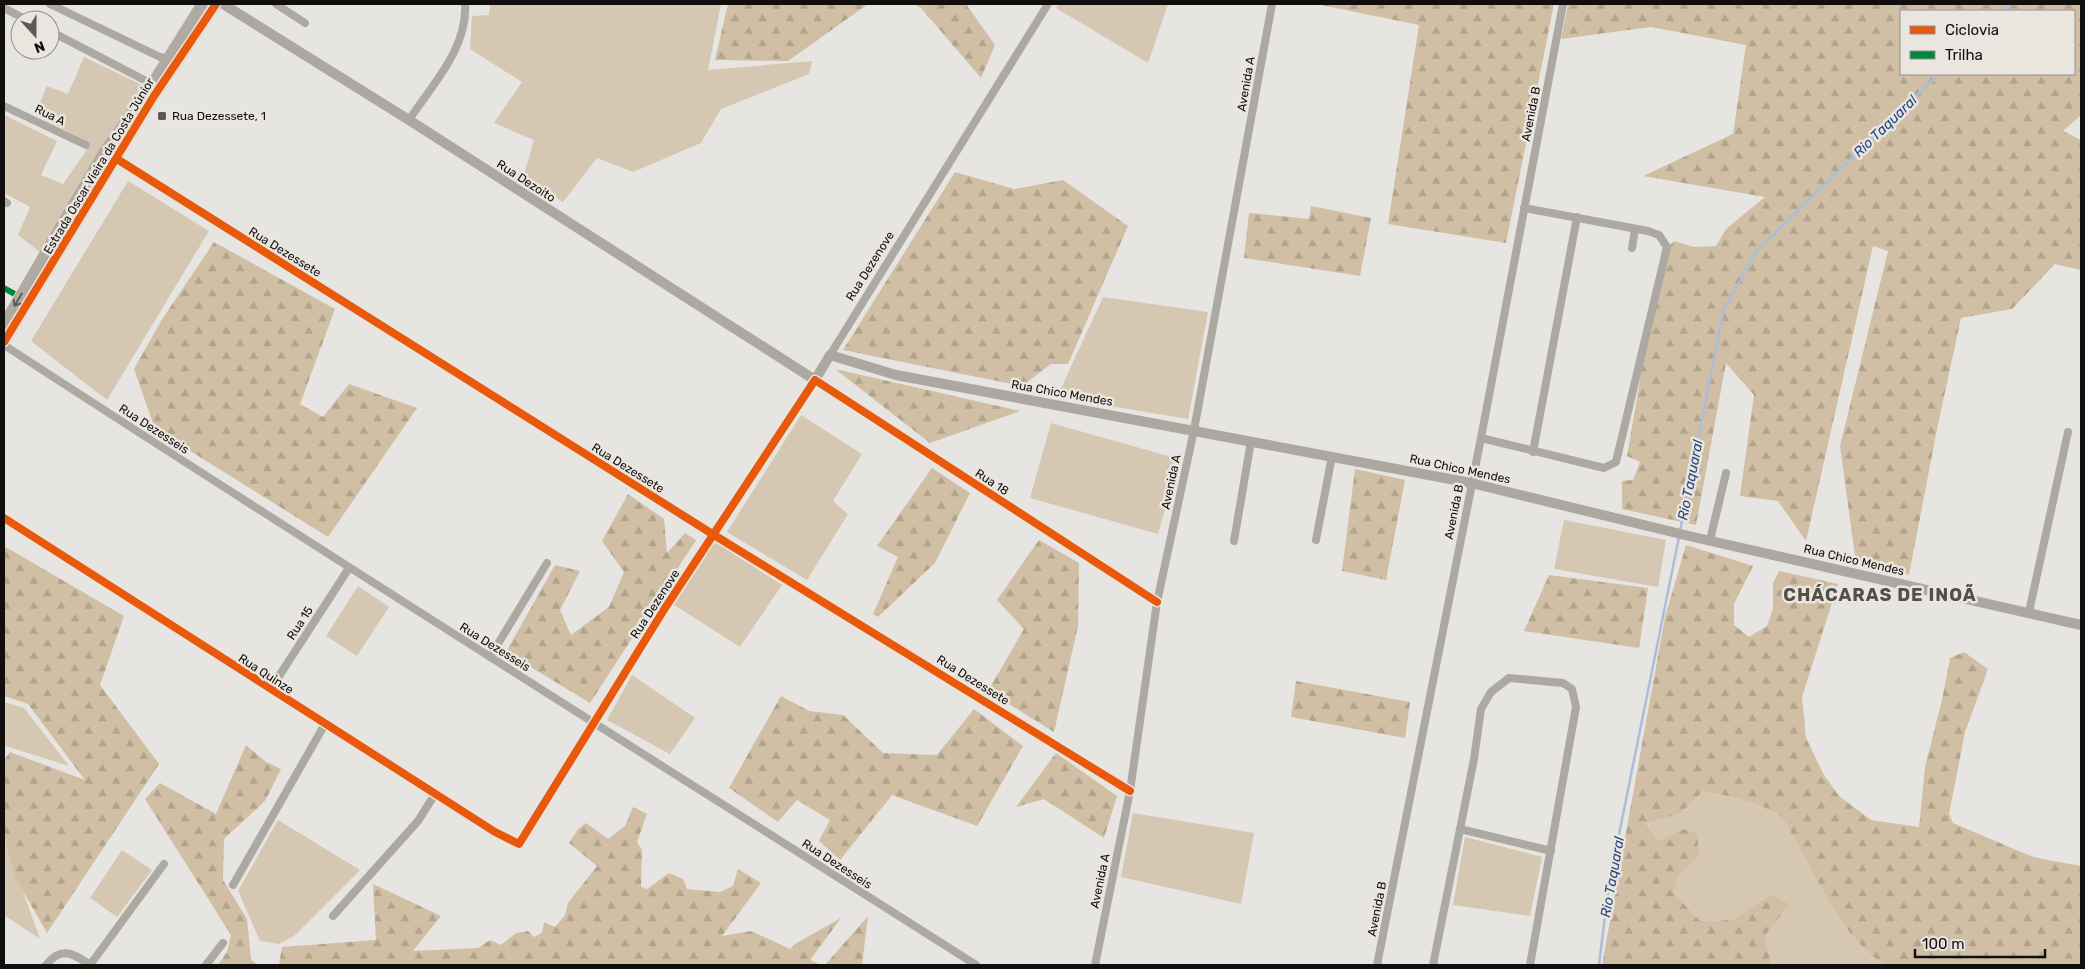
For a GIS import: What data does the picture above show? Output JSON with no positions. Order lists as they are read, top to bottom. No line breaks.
{"streets":{"main road":["Estrada Oscar Vieira da Costa Júnior","Rua Dezoito","Rua Dezenove","Rua Chico Mendes"],"street":["Avenida A","Avenida B","Rua A","Rua Dezessete","Rua Dezesseis","Rua 18","Rua 15","Rua Quinze"]},"crossings":[["Avenida A","Rua Dezessete"],["Avenida A","Rua Chico Mendes"],["Avenida A","Rua 18"],["Avenida B","Rua Chico Mendes"],["Estrada Oscar Vieira da Costa Júnior","Rua Dezessete"],["Estrada Oscar Vieira da Costa Júnior","Rua Dezesseis"],["Rua Dezoito","Rua Dezenove"],["Rua Dezoito","Rua 18"],["Rua Dezessete","Rua Dezenove"],["Rua Dezenove","Rua Chico Mendes"],["Rua Dezenove","Rua Dezesseis"],["Rua Dezenove","Rua 18"],["Rua Dezenove","Rua Quinze"],["Rua Dezesseis","Rua 15"],["Rua 15","Rua Quinze"]],"districts":["CHÁCARAS DE INOÃ"],"water":["Rio Taquaral"],"places":{"transit":["Rua Dezessete, 1"]},"legend":["Ciclovia","Trilha"],"scale_bar":"100 m","north":"bottom"}
